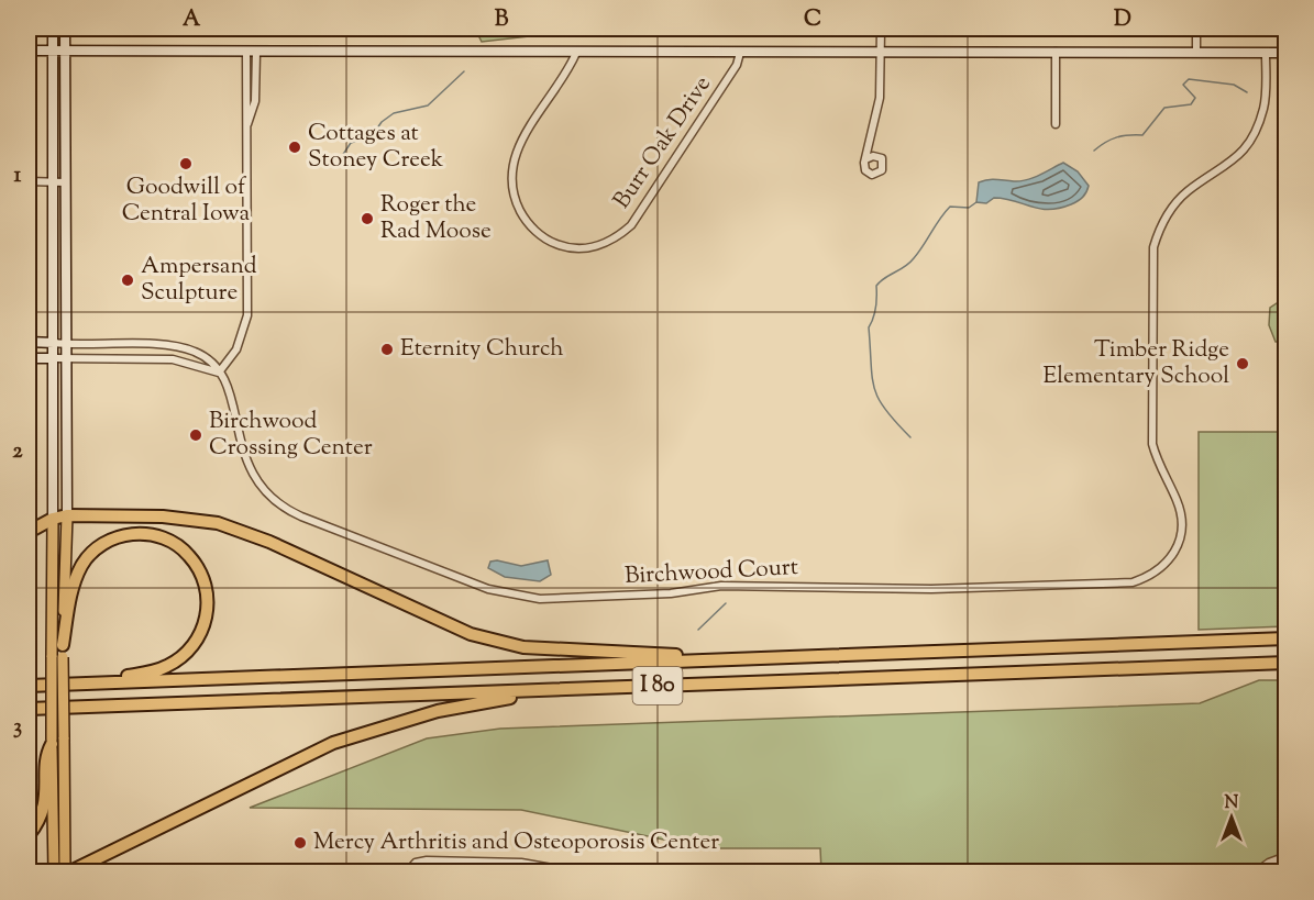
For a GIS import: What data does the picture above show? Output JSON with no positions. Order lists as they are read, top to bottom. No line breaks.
{"streets":{"highway":["I 80"],"street":["Burr Oak Drive","Birchwood Court"]},"places":["Cottages at Stoney Creek","Goodwill of Central Iowa","Roger the Rad Moose","Ampersand Sculpture","Eternity Church","Timber Ridge Elementary School","Birchwood Crossing Center","Mercy Arthritis and Osteoporosis Center"],"north":"top","grid":{"columns":["A","B","C","D"],"rows":["1","2","3"]}}
